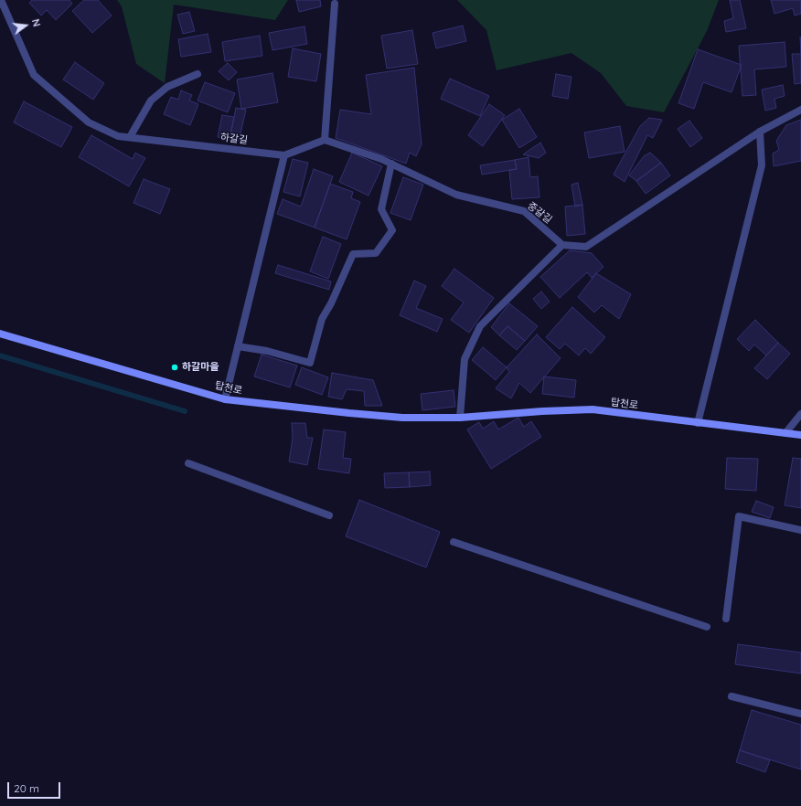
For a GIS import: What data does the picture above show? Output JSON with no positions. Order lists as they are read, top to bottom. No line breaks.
{"streets":{"main road":["탑천로"],"street":["하갈길","중갈길"]},"places":["하갈마을"],"scale_bar":"20 m","north":"right"}
